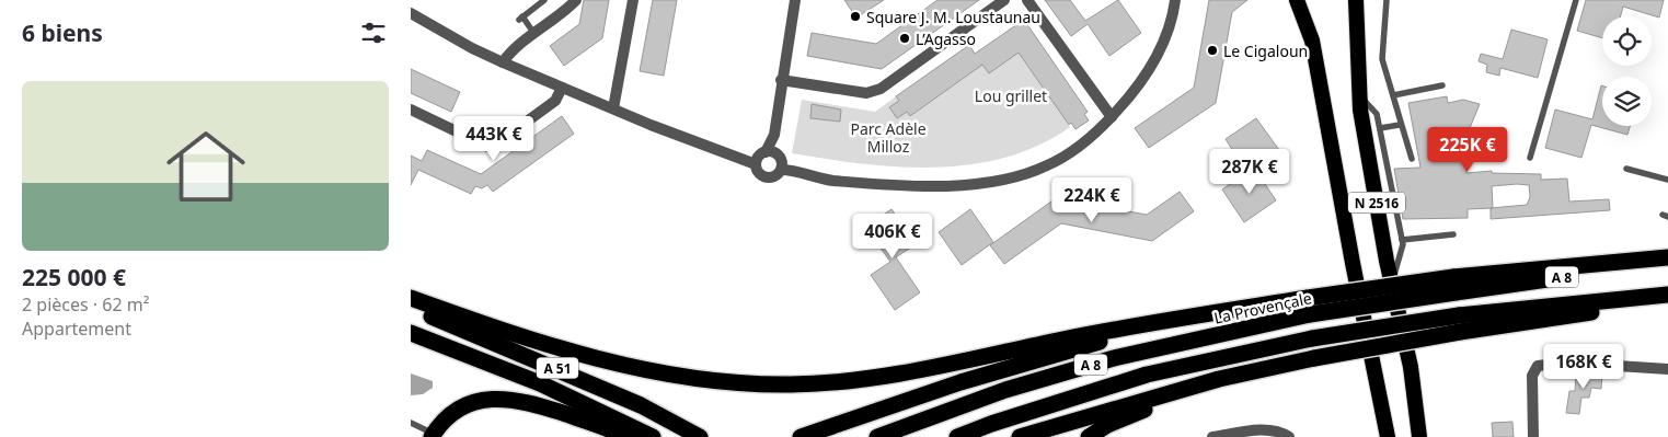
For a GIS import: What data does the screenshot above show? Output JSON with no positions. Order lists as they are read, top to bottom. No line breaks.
{"streets":{"highway":["N 2516","A 8","La Provençale","A 51"]},"parks":["Lou grillet","Parc Adèle Milloz"],"places":["Square J. M. Loustaunau","L’Agasso","Le Cigaloun"],"page":{"heading":"6 biens","list":[{"name":"225 000 €","note":"2 pièces · 62 m² · Appartement"}],"price":["443K €","225K €","287K €","224K €","406K €","168K €"]}}
